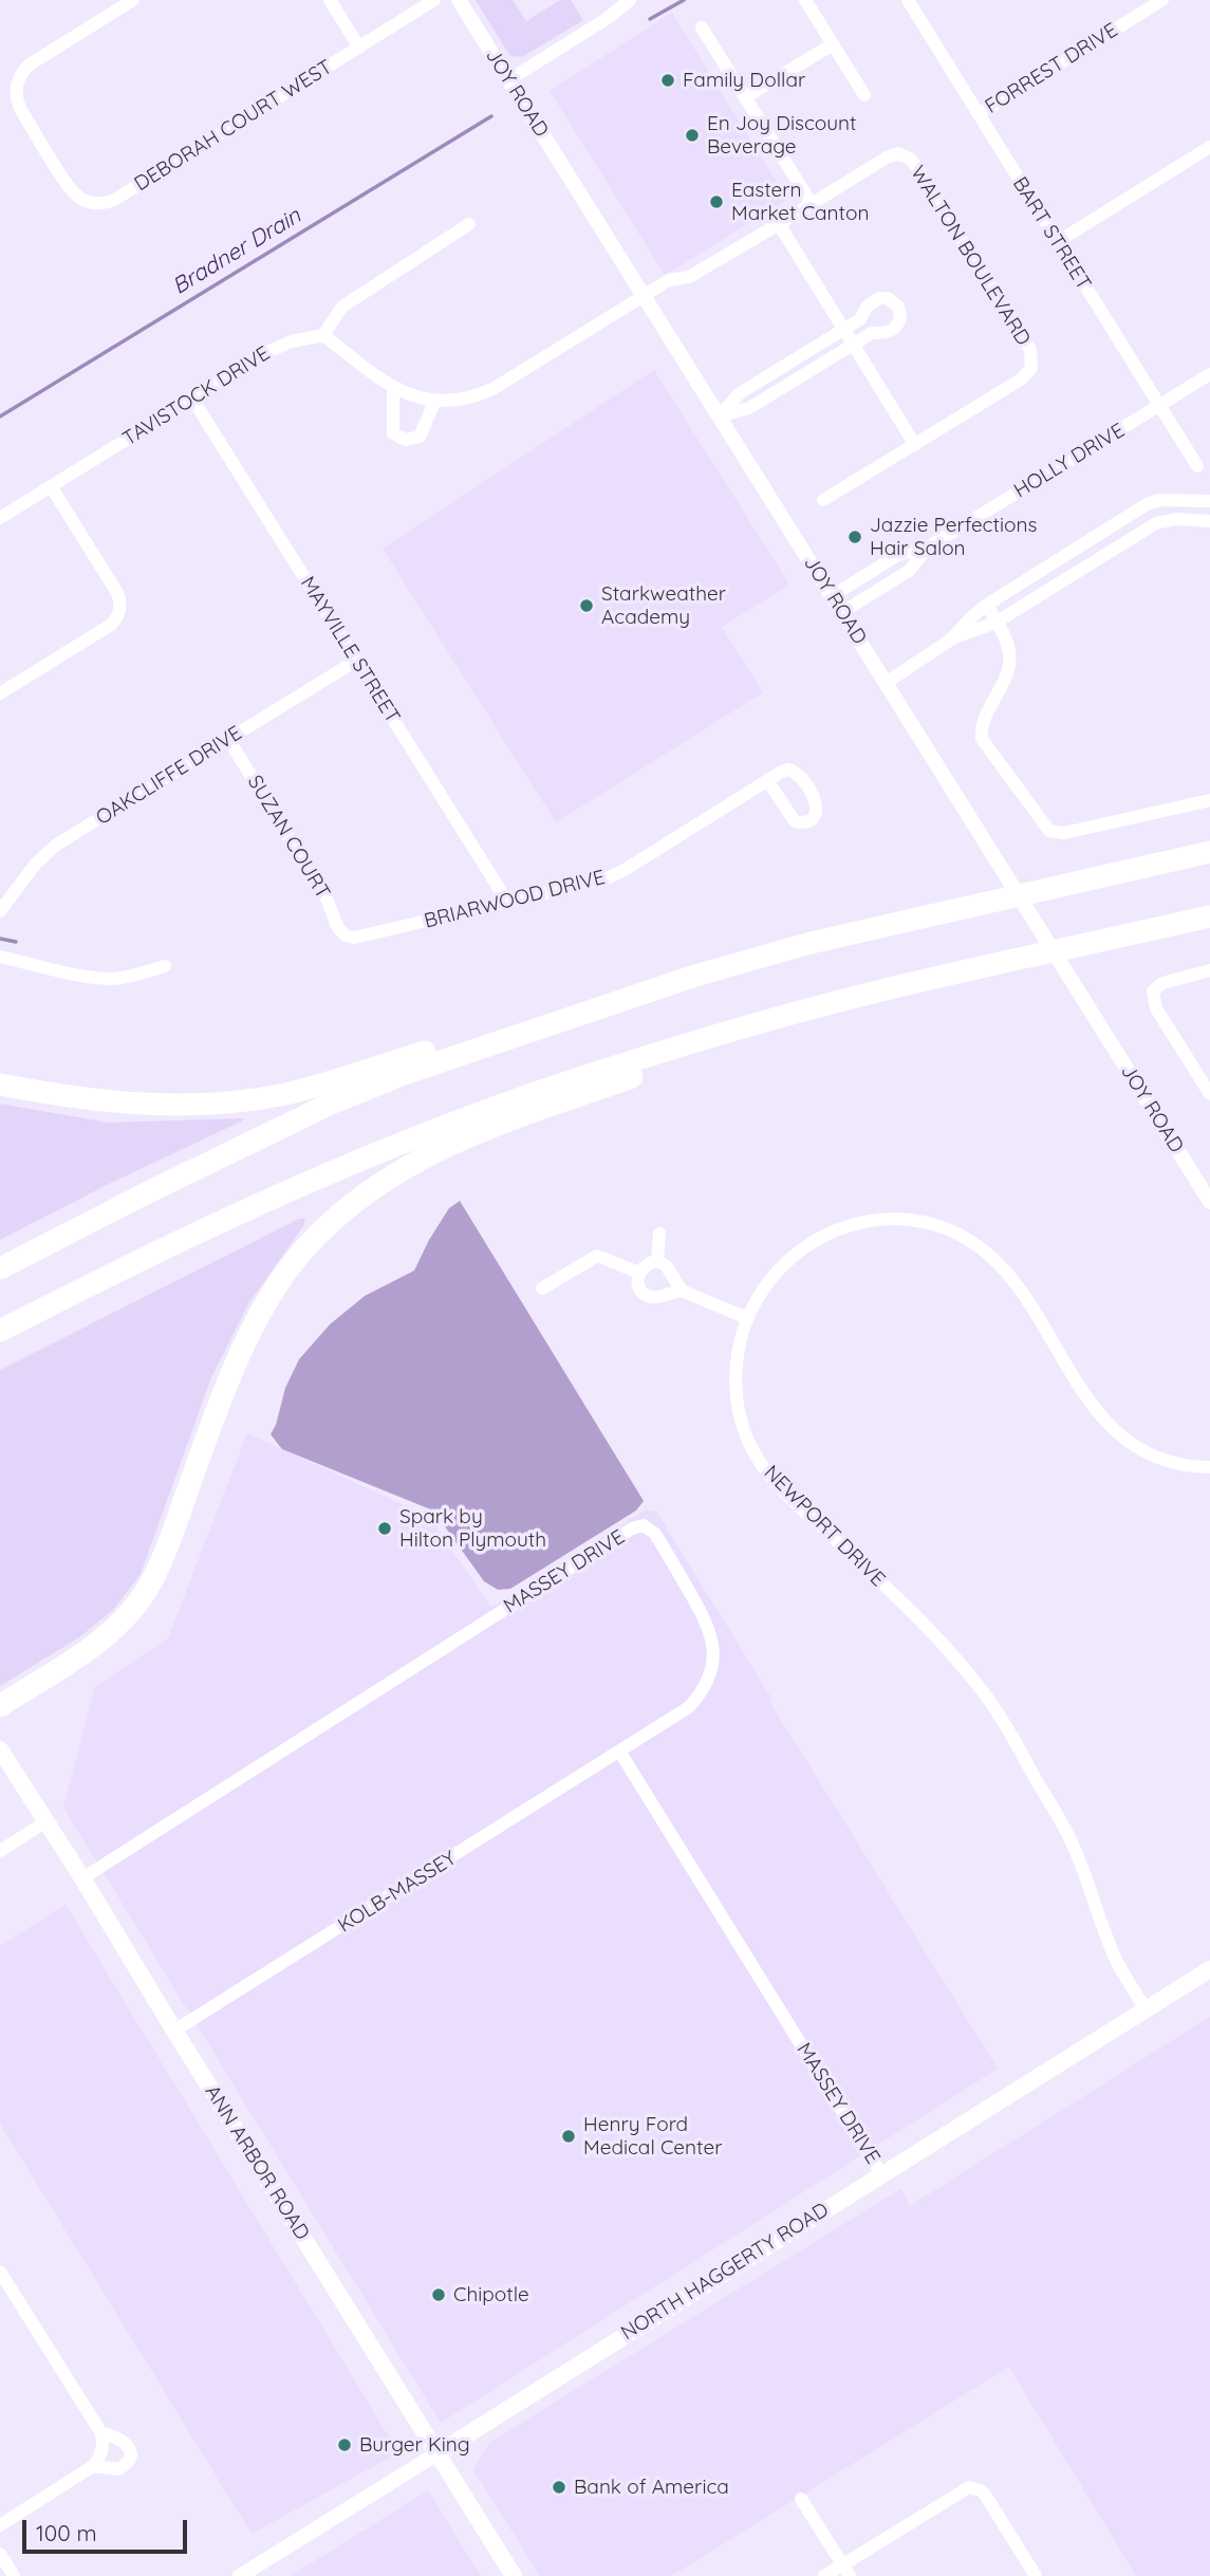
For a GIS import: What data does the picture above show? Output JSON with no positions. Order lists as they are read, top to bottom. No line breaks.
{"streets":{"main road":["ANN ARBOR ROAD","NORTH HAGGERTY ROAD"],"street":["FORREST DRIVE","JOY ROAD","DEBORAH COURT WEST","BART STREET","WALTON BOULEVARD","TAVISTOCK DRIVE","HOLLY DRIVE","MAYVILLE STREET","OAKCLIFFE DRIVE","SUZAN COURT","BRIARWOOD DRIVE","NEWPORT DRIVE","MASSEY DRIVE","KOLB-MASSEY"]},"crossings":[["FORREST DRIVE","BART STREET"],["JOY ROAD","WALTON BOULEVARD"],["JOY ROAD","HOLLY DRIVE"],["BART STREET","HOLLY DRIVE"],["TAVISTOCK DRIVE","MAYVILLE STREET"],["MAYVILLE STREET","OAKCLIFFE DRIVE"],["MAYVILLE STREET","BRIARWOOD DRIVE"],["OAKCLIFFE DRIVE","SUZAN COURT"],["SUZAN COURT","BRIARWOOD DRIVE"],["NEWPORT DRIVE","NORTH HAGGERTY ROAD"],["MASSEY DRIVE","KOLB-MASSEY"],["MASSEY DRIVE","ANN ARBOR ROAD"],["MASSEY DRIVE","NORTH HAGGERTY ROAD"],["KOLB-MASSEY","ANN ARBOR ROAD"],["ANN ARBOR ROAD","NORTH HAGGERTY ROAD"]],"water":["Bradner Drain"],"places":["Family Dollar","En Joy Discount Beverage","Eastern Market Canton","Jazzie Perfections Hair Salon","Starkweather Academy","Spark by Hilton Plymouth","Henry Ford Medical Center","Chipotle","Burger King","Bank of America"],"scale_bar":"100 m"}
